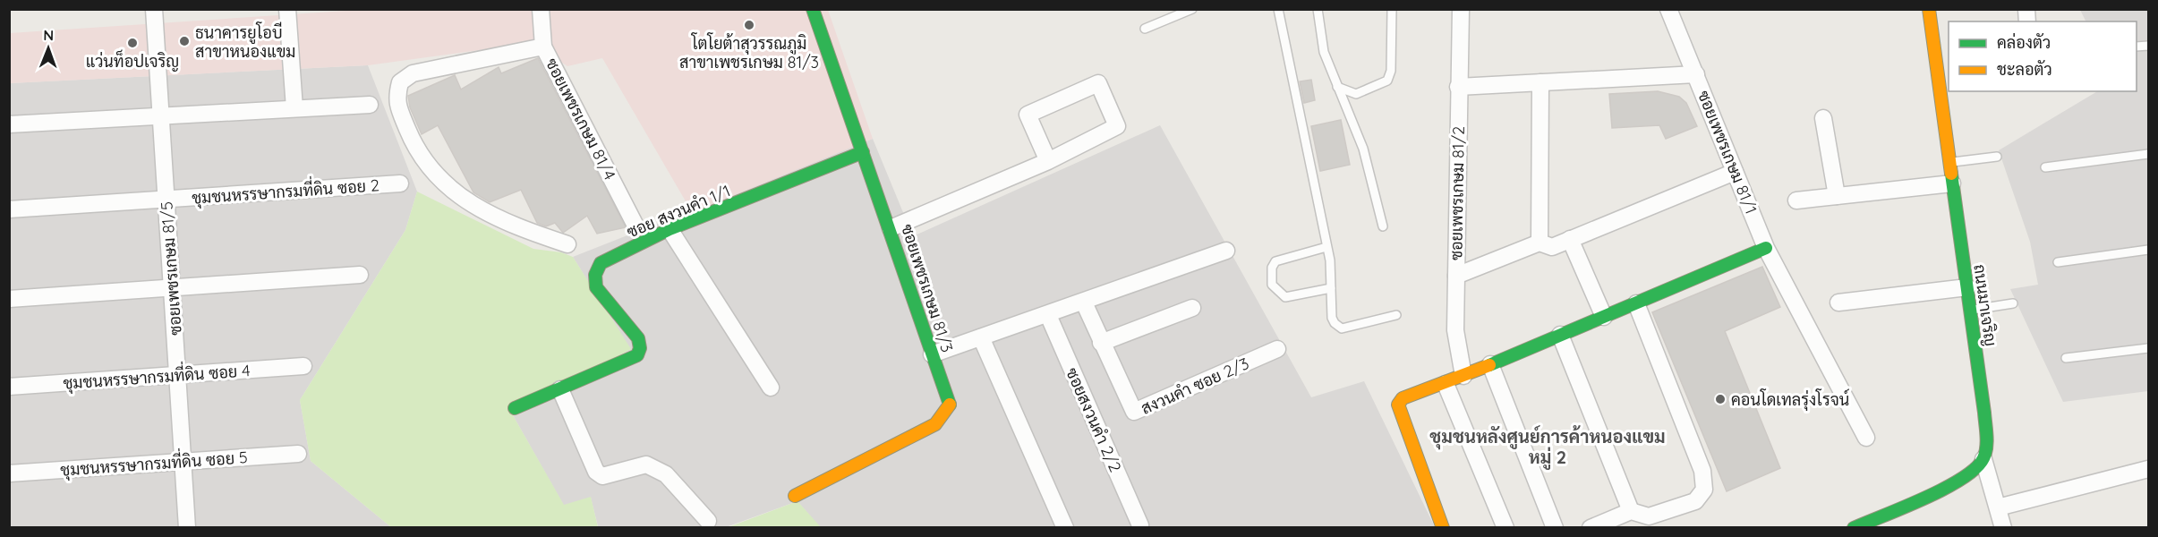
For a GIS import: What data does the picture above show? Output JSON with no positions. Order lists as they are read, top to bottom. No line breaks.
{"streets":{"street":["ซอยเพชรเกษม 81/4","ซอยเพชรเกษม 81/1","ชุมชนหรรษากรมที่ดิน ซอย 2","ซอยเพชรเกษม 81/2","ซอย สงวนคำ 1/1","ซอยเพชรเกษม 81/5","ซอยเพชรเกษม 81/3","ถนนมาเจริญ","ชุมชนหรรษากรมที่ดิน ซอย 4","สงวนคำ ซอย 2/3","ซอยสงวนคำ 2/2","ชุมชนหรรษากรมที่ดิน ซอย 5"]},"crossings":[["ชุมชนหรรษากรมที่ดิน ซอย 2","ซอยเพชรเกษม 81/5"],["ซอย สงวนคำ 1/1","ซอยเพชรเกษม 81/3"],["ซอยเพชรเกษม 81/5","ชุมชนหรรษากรมที่ดิน ซอย 4"],["ซอยเพชรเกษม 81/5","ชุมชนหรรษากรมที่ดิน ซอย 5"]],"districts":["ชุมชนหลังศูนย์การค้าหนองแขม หมู่ 2"],"places":["โตโยต้าสุวรรณภูมิ สาขาเพชรเกษม 81/3","ธนาคารยูโอบี สาขาหนองแขม","แว่นท็อปเจริญ","คอนโดเทลรุ่งโรจน์"],"legend":["คล่องตัว","ชะลอตัว"],"north":"top"}
